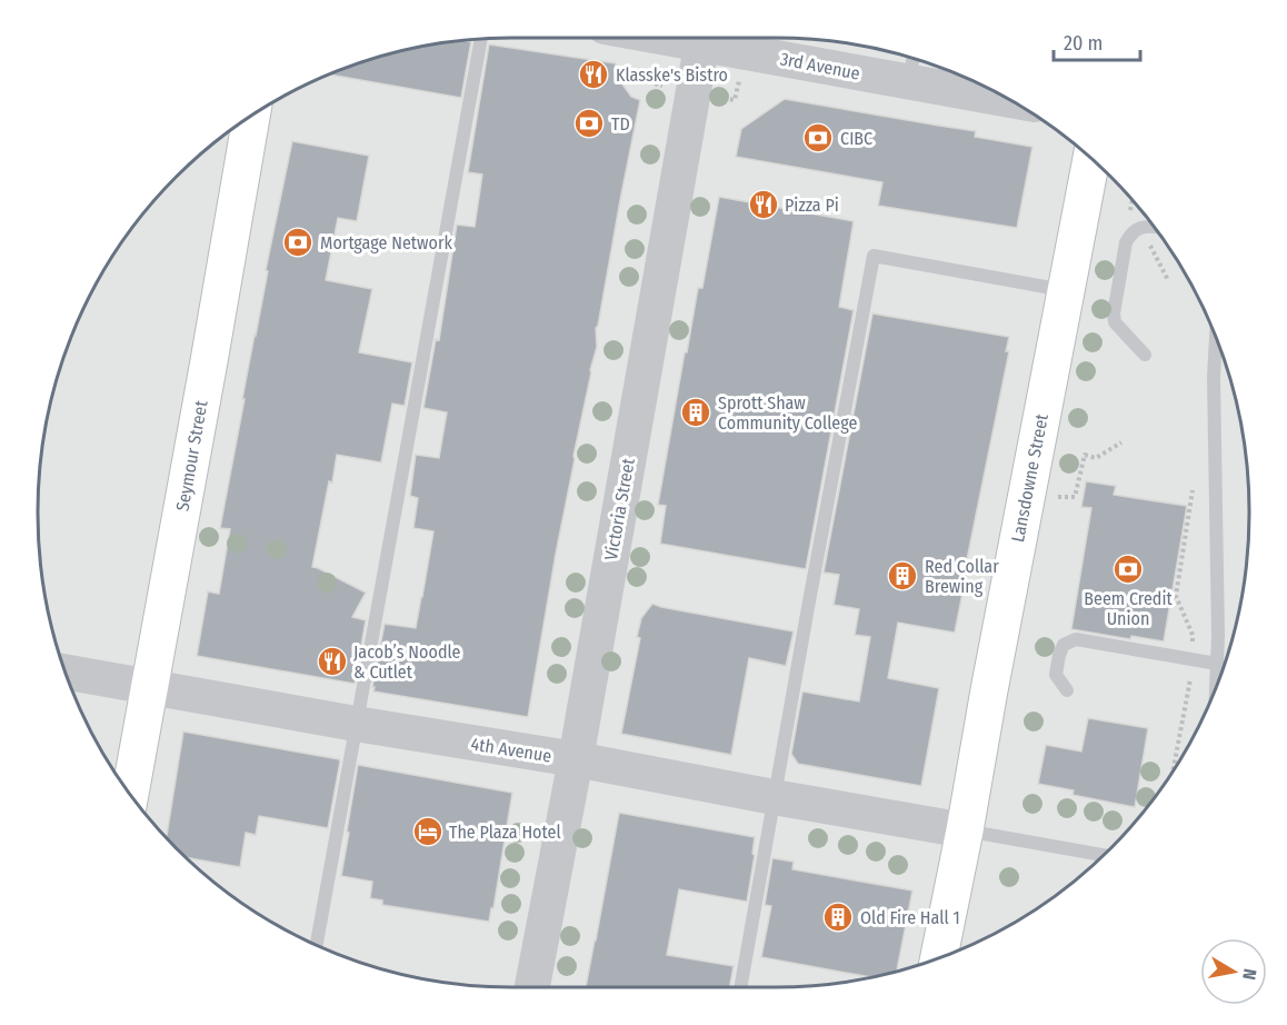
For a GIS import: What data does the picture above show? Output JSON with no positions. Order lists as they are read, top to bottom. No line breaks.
{"streets":{"main road":["Seymour Street","Lansdowne Street"],"street":["3rd Avenue","Victoria Street","4th Avenue"]},"crossings":[["Seymour Street","4th Avenue"],["Lansdowne Street","4th Avenue"],["Victoria Street","4th Avenue"]],"places":{"restaurant":["Klasske's Bistro","Pizza Pi","Jacob’s Noodle & Cutlet"],"bank":["TD","CIBC","Mortgage Network","Beem Credit Union"],"building":["Sprott Shaw Community College","Red Collar Brewing","Old Fire Hall 1"],"hotel":["The Plaza Hotel"]},"scale_bar":"20 m","north":"right"}
